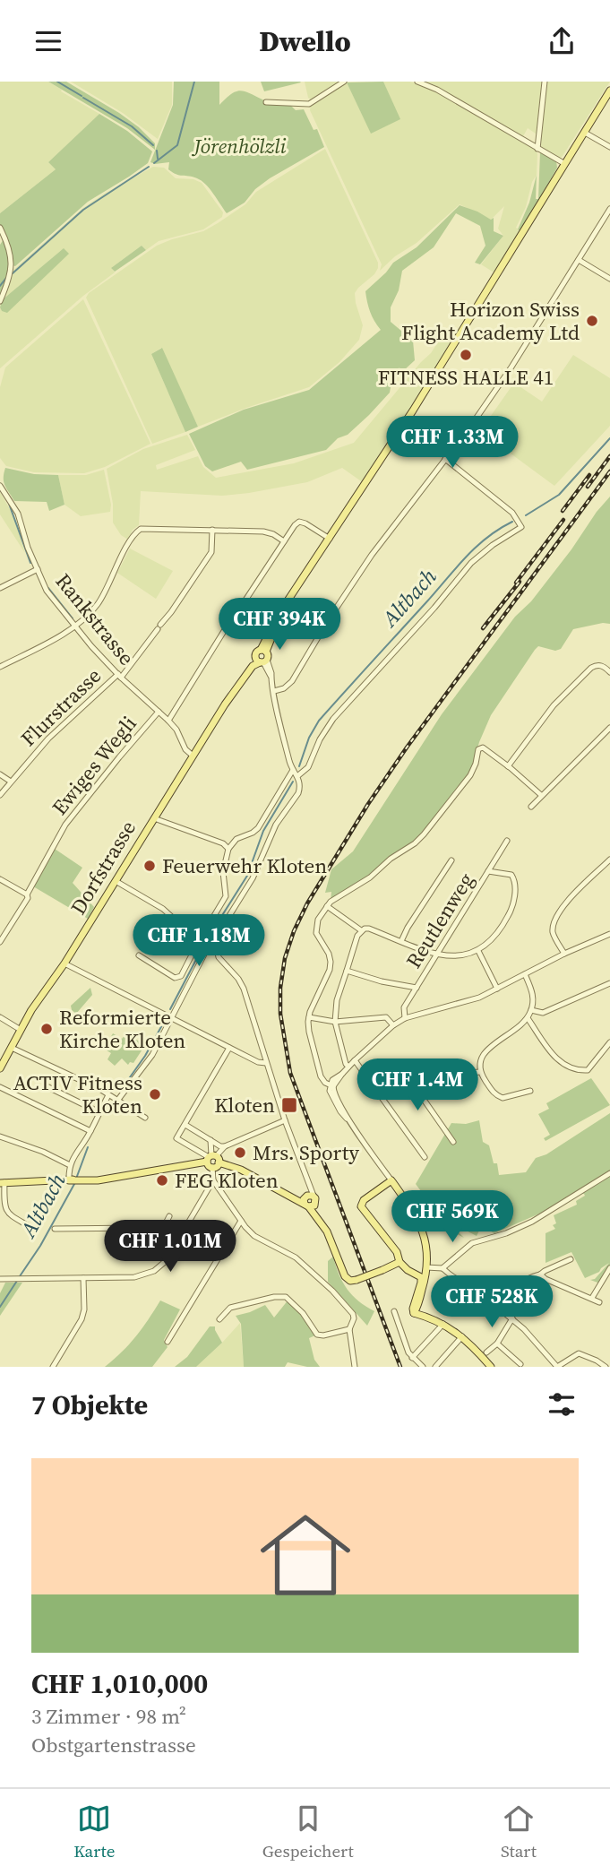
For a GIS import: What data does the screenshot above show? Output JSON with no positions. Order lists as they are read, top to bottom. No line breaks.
{"streets":{"main road":["Dorfstrasse"],"street":["Rankstrasse","Flurstrasse","Ewiges Wegli","Reutlenweg"]},"crossings":[["Rankstrasse","Flurstrasse"],["Rankstrasse","Ewiges Wegli"],["Rankstrasse","Dorfstrasse"]],"water":["Altbach"],"parks":["Jörenhölzli"],"places":{"other":["Horizon Swiss Flight Academy Ltd","FITNESS HALLE 41","Feuerwehr Kloten","Reformierte Kirche Kloten","ACTIV Fitness Kloten","Mrs. Sporty","FEG Kloten"],"transit":["Kloten"]},"page":{"header":"Dwello","price":["CHF 1.33M","CHF 394K","CHF 1.18M","CHF 1.4M","CHF 569K","CHF 1.01M","CHF 528K"],"heading":"7 Objekte","list":[{"name":"CHF 1,010,000","note":"3 Zimmer · 98 m² · Obstgartenstrasse"}],"tabs":["Karte","Gespeichert","Start"]}}
